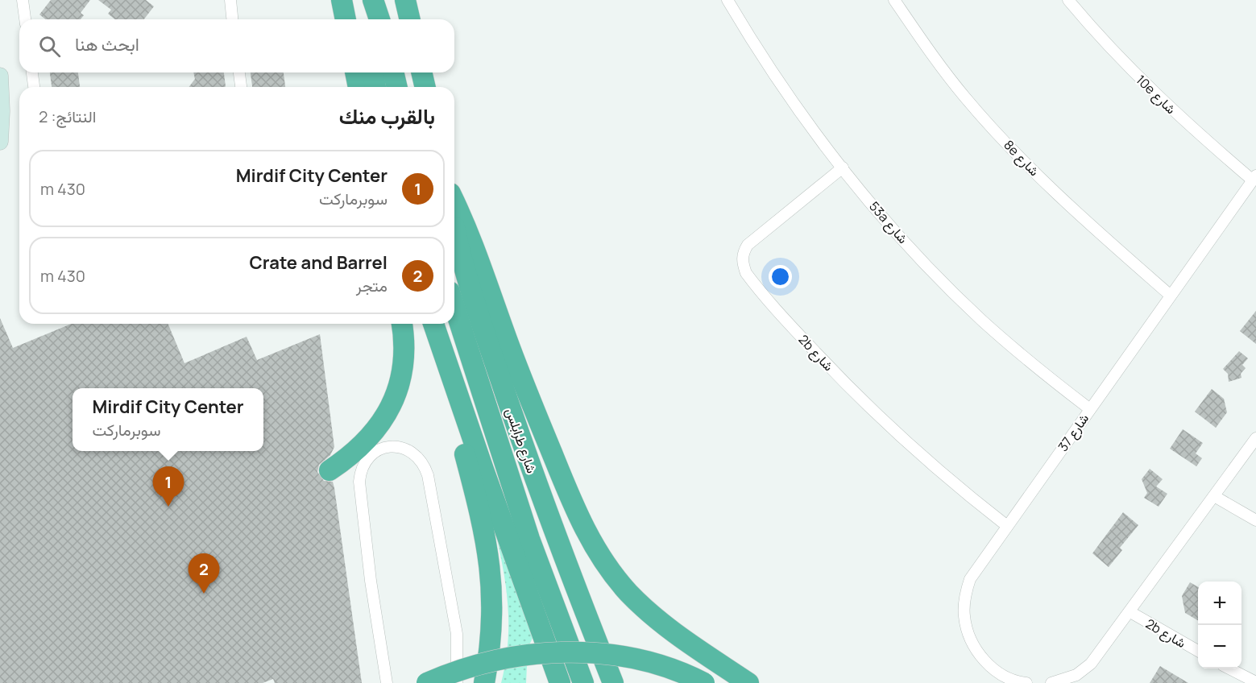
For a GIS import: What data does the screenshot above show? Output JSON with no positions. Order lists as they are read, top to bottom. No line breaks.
{"streets":{"highway":["شارع طرابلس"],"street":["10e شارع","8e شارع","53a شارع","2b شارع","شارع 37"]},"crossings":[["10e شارع","شارع 37"],["8e شارع","شارع 37"],["53a شارع","2b شارع"],["53a شارع","شارع 37"],["2b شارع","شارع 37"]],"page":{"search":"ابحث هنا","heading":["بالقرب منك","النتائج: 2"],"list":[{"mark":"1","name":"Mirdif City Center","note":"سوبرماركت","value":"430 m"},{"mark":"2","name":"Crate and Barrel","note":"متجر","value":"430 m"}],"popup":["Mirdif City Center","سوبرماركت"],"pins":["1","2"],"map_buttons":["+","−"]}}
